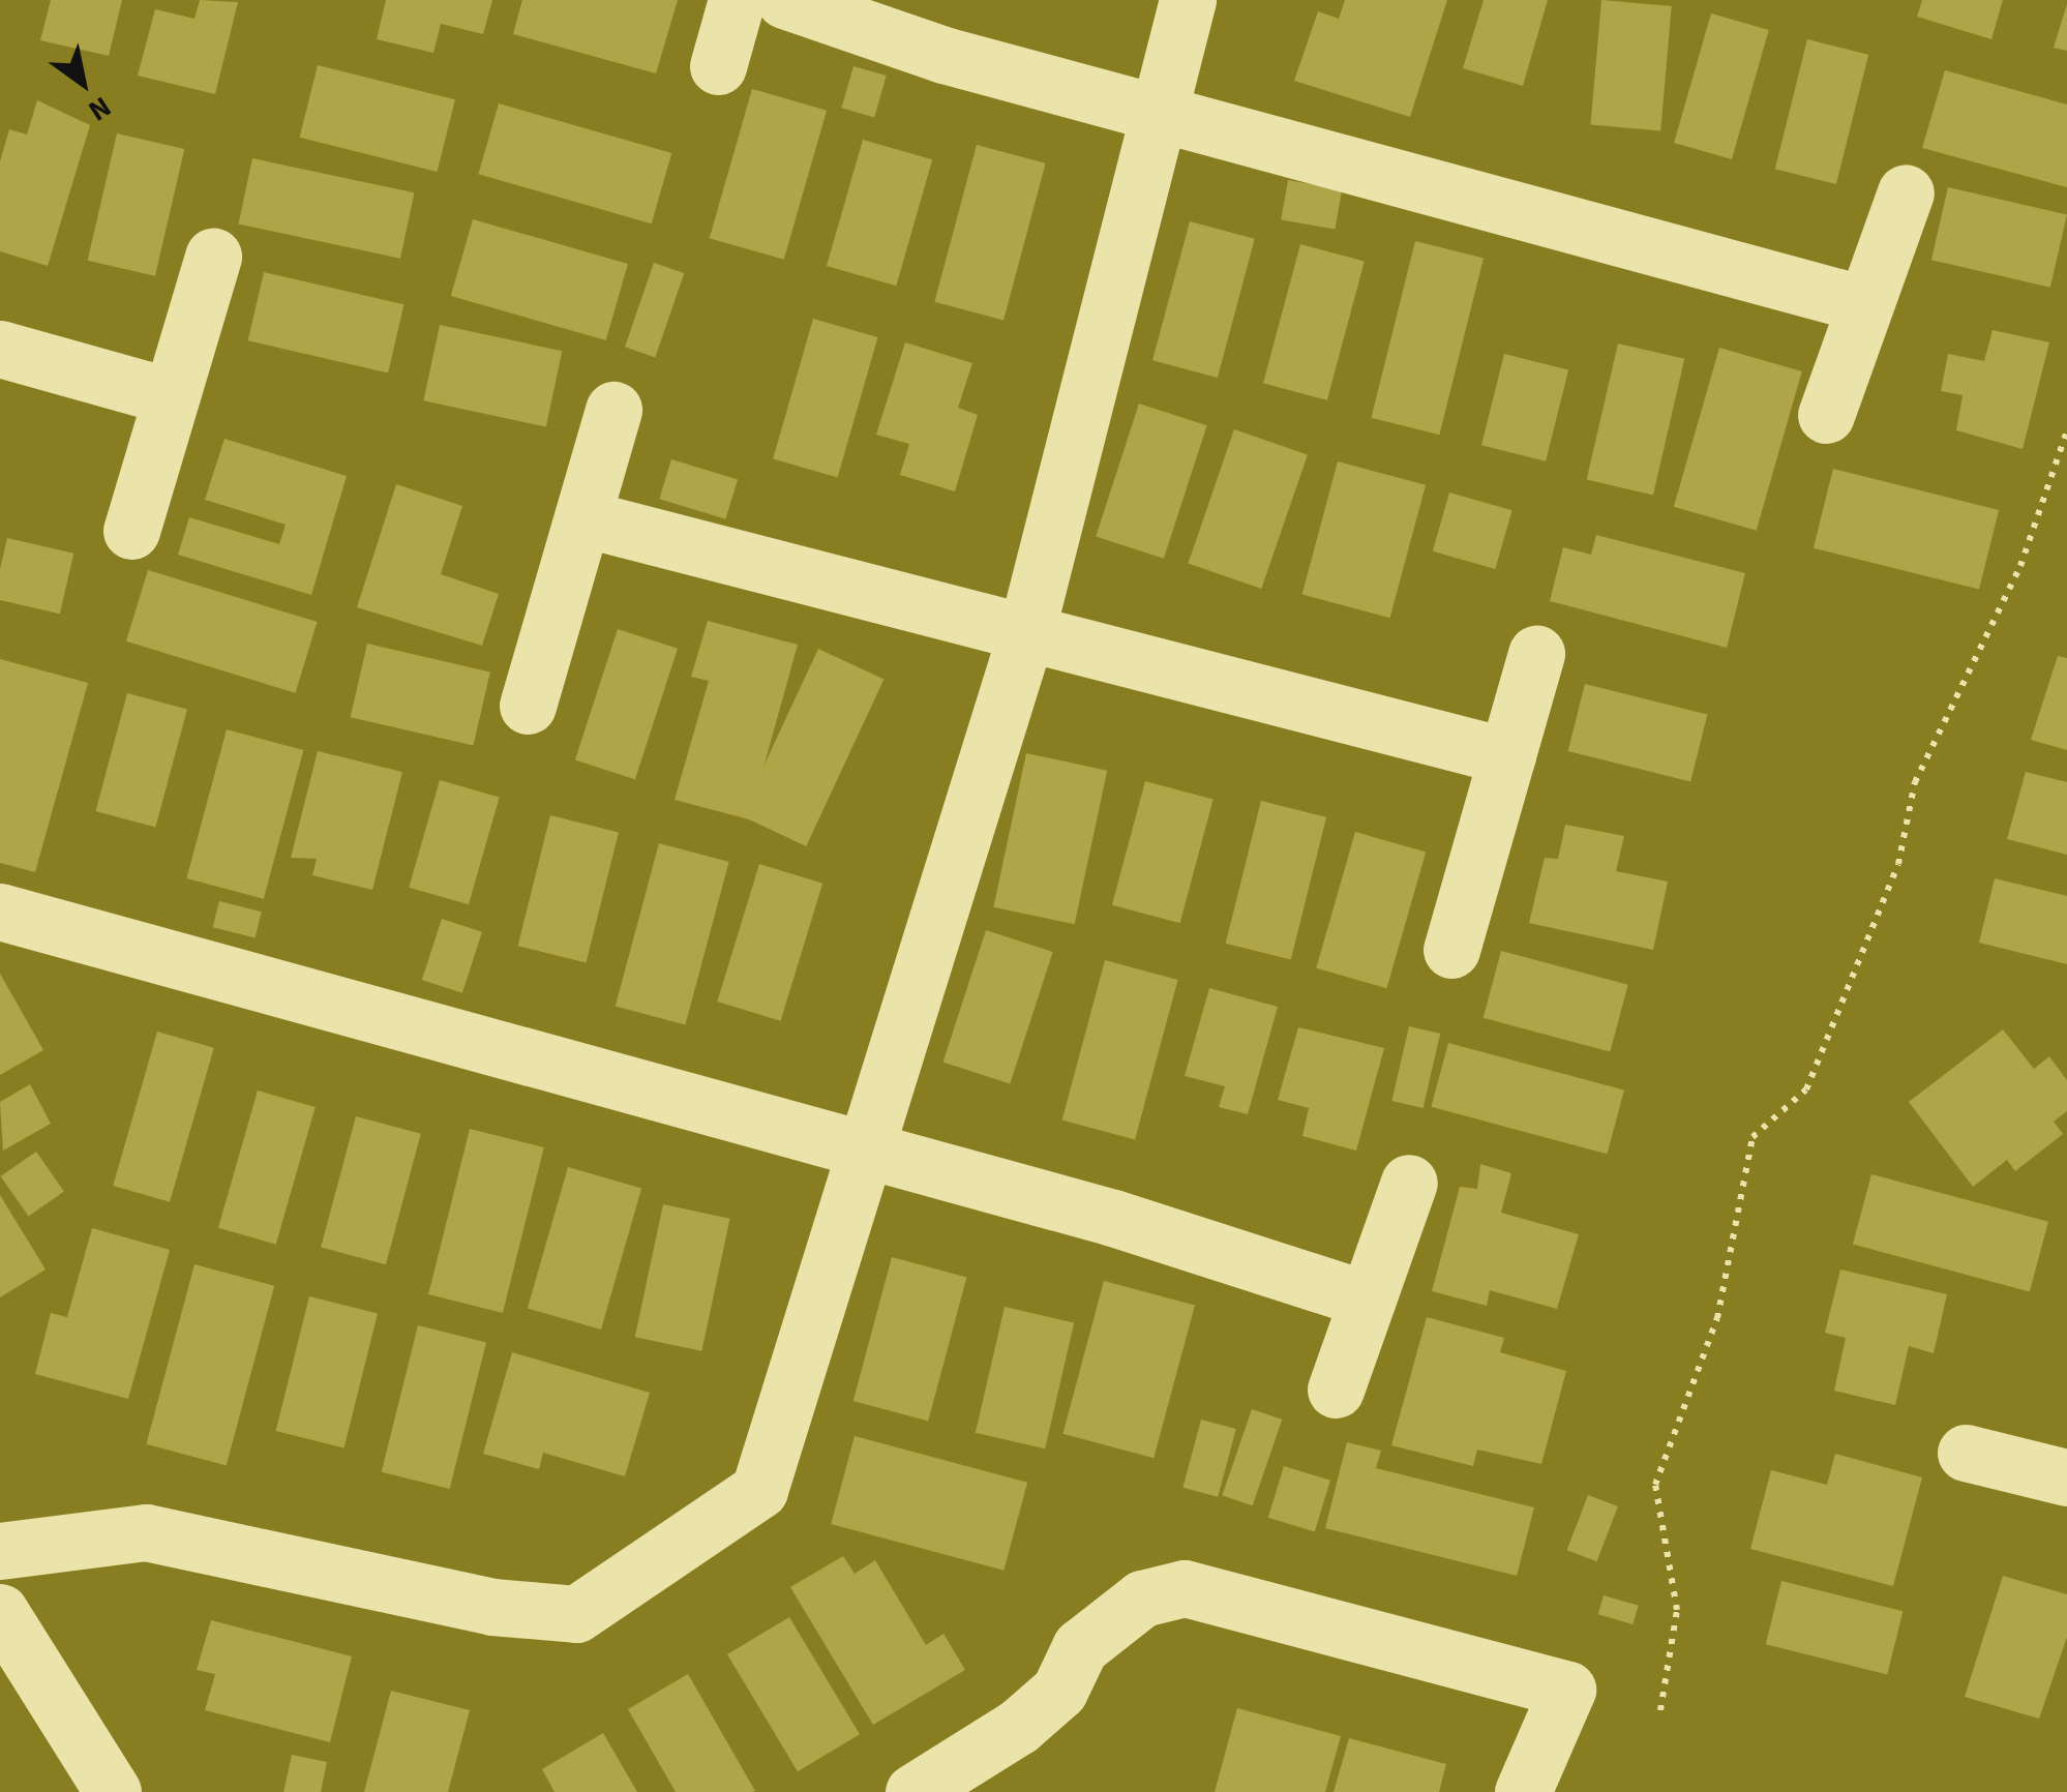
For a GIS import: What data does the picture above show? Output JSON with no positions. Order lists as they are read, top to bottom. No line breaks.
{"north":"bottom right"}
